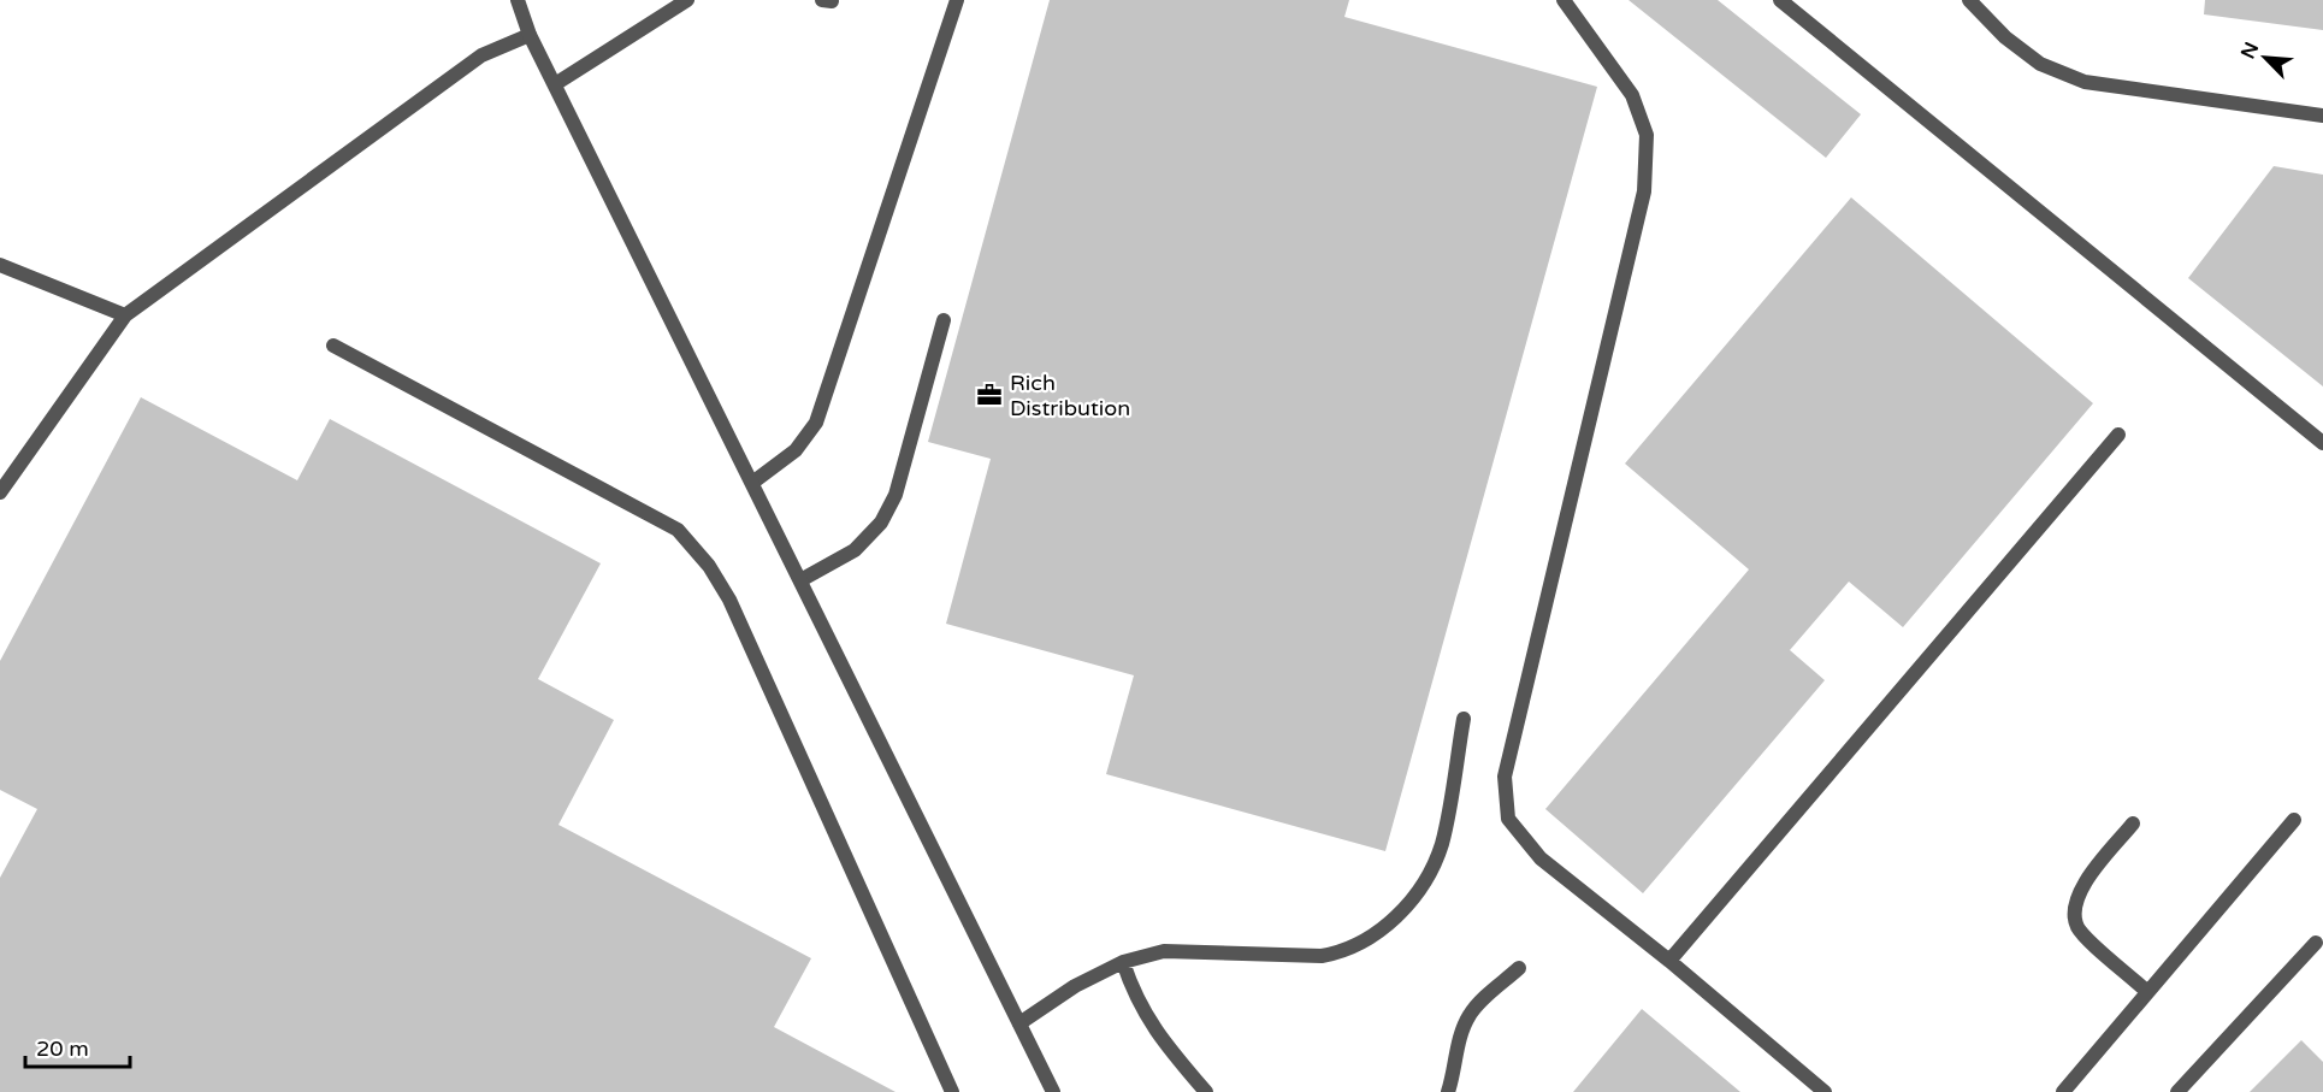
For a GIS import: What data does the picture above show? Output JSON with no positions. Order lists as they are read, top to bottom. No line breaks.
{"places":{"office":["Rich Distribution"]},"scale_bar":"20 m","north":"top left"}
